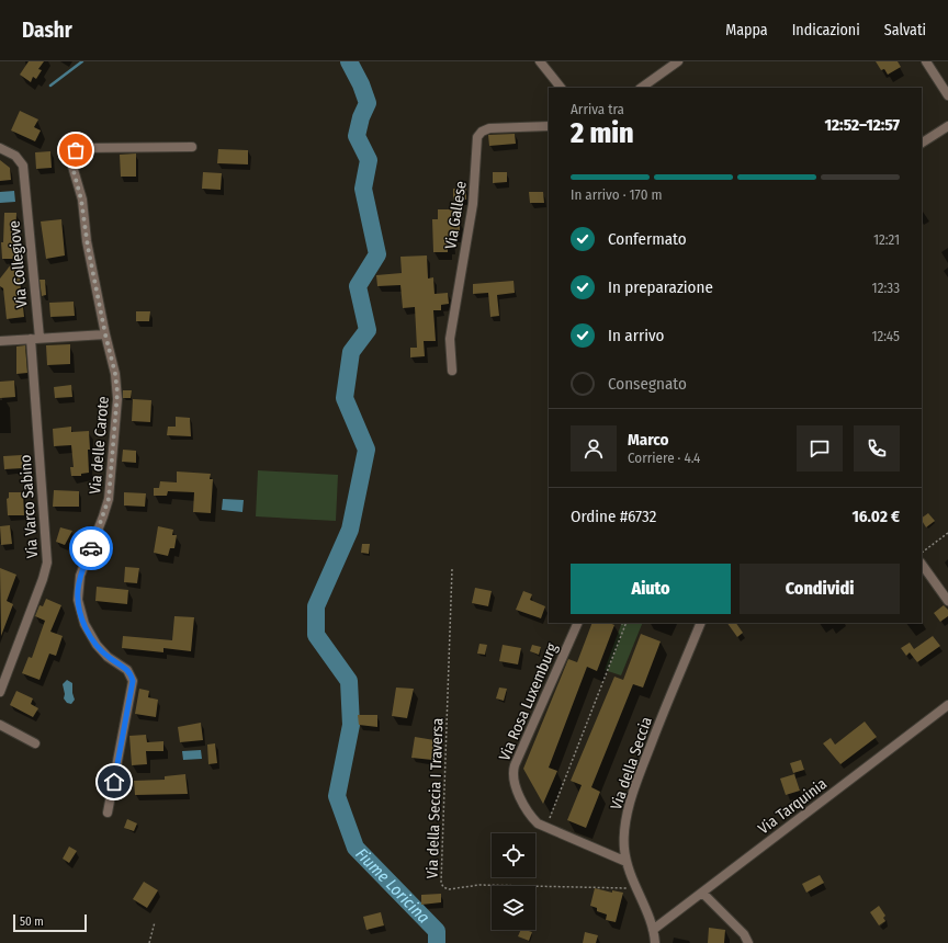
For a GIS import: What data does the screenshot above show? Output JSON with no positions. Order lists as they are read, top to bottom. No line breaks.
{"streets":{"street":["Via Gallese","Via Collegiove","Via delle Carote","Via Varco Sabino","Via Rosa Luxemburg","Via della Seccia","Via Tarquinia"],"path":["Via della Seccia I Traversa"]},"crossings":[["Via Collegiove","Via Varco Sabino"],["Via Rosa Luxemburg","Via della Seccia"],["Via della Seccia","Via della Seccia I Traversa"],["Via della Seccia","Via Tarquinia"]],"water":["Fiume Loricina"],"scale_bar":"50 m","page":{"header":"Dashr","nav":["Mappa","Indicazioni","Salvati"],"heading":["2 min","Arriva tra","12:52–12:57"],"panel":["Marco","Corriere · 4.4","Ordine #6732","16.02 €"],"bar":"In arrivo · 170 m","list":[["Confermato","12:21"],["In preparazione","12:33"],["In arrivo","12:45"],"Consegnato"],"buttons":["Aiuto","Condividi"],"scale":"50 m"}}
